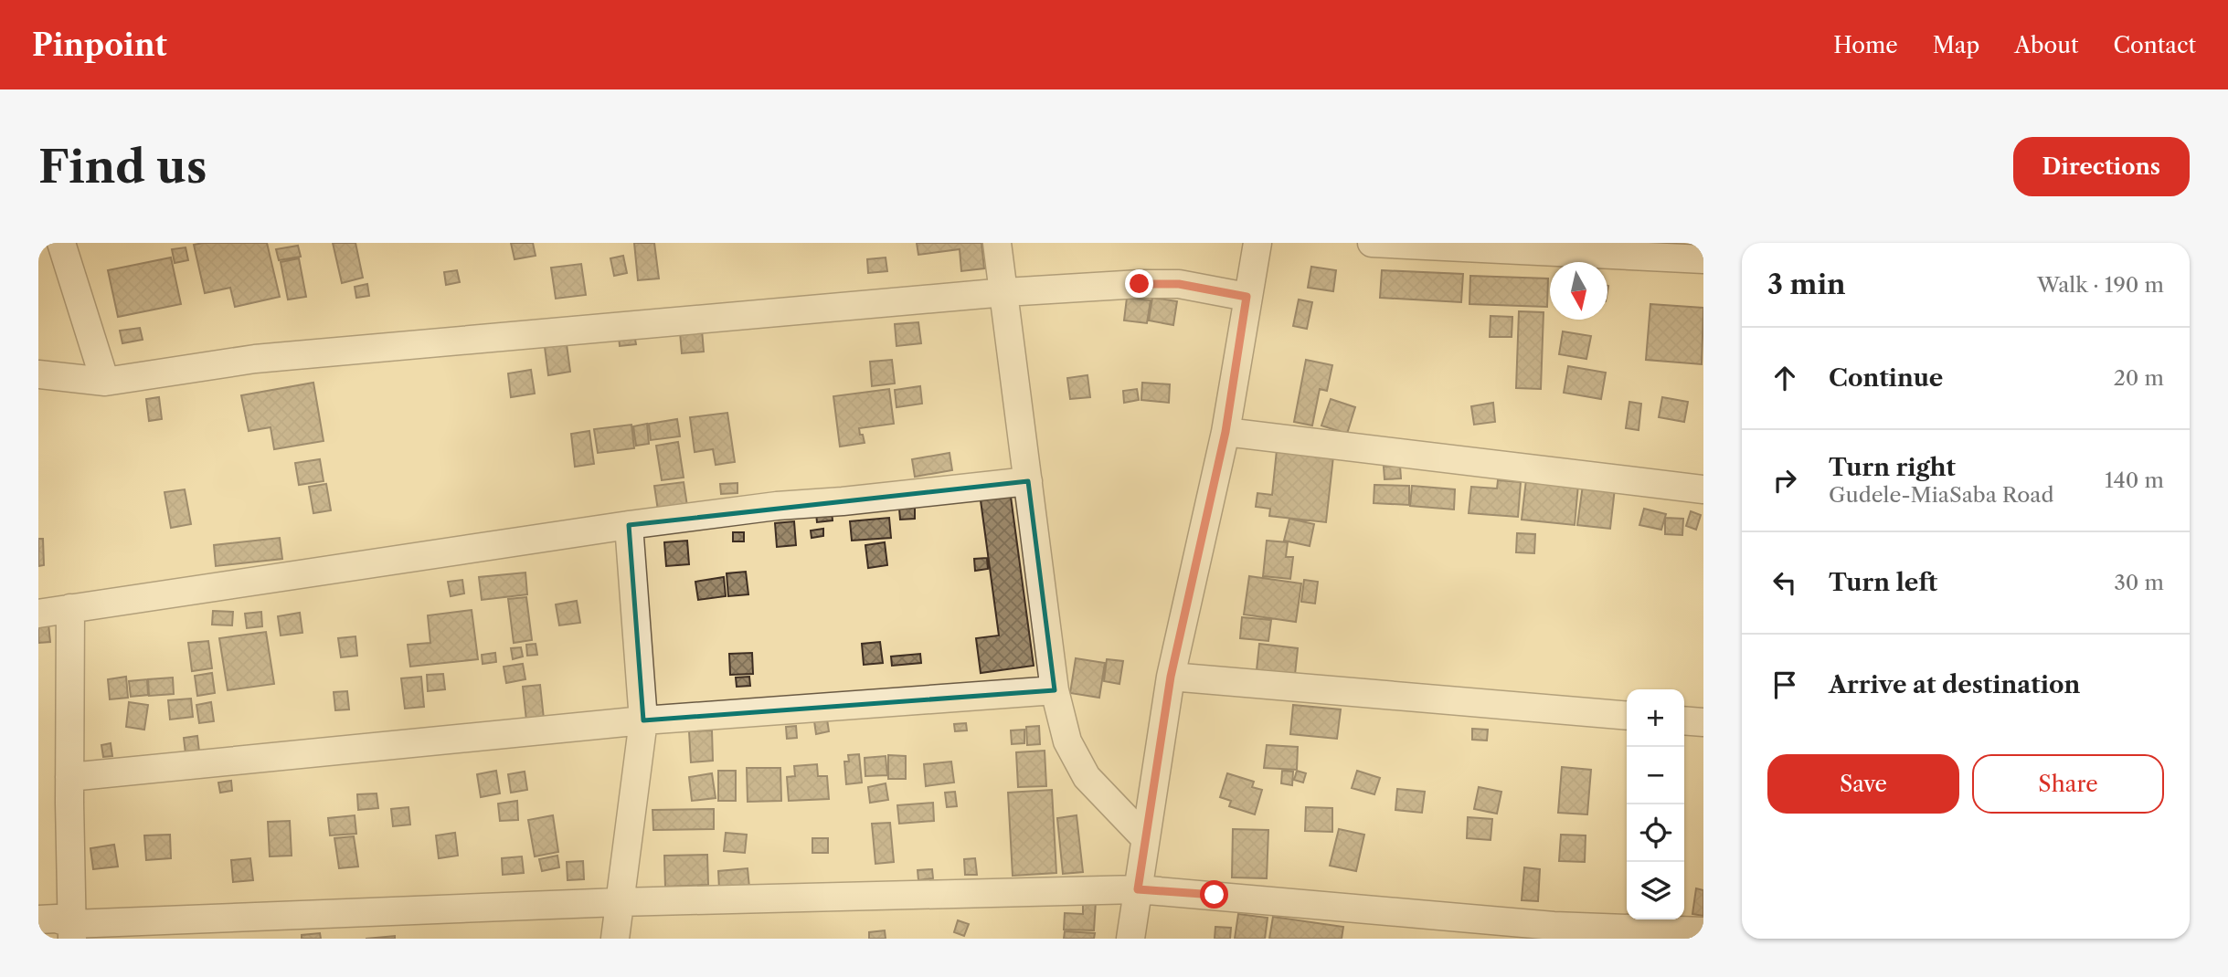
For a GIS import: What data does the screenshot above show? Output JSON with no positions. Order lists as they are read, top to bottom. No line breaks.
{"north":"bottom","page":{"header":"Pinpoint","nav":["Home","Map","About","Contact"],"buttons":["Directions",["Save","Share"]],"title":"Find us","heading":["3 min","Walk · 190 m"],"list":[["Continue","20 m"],["Turn right","Gudele-MiaSaba Road","140 m"],["Turn left","30 m"],"Arrive at destination"],"map_buttons":["+","−"]}}
